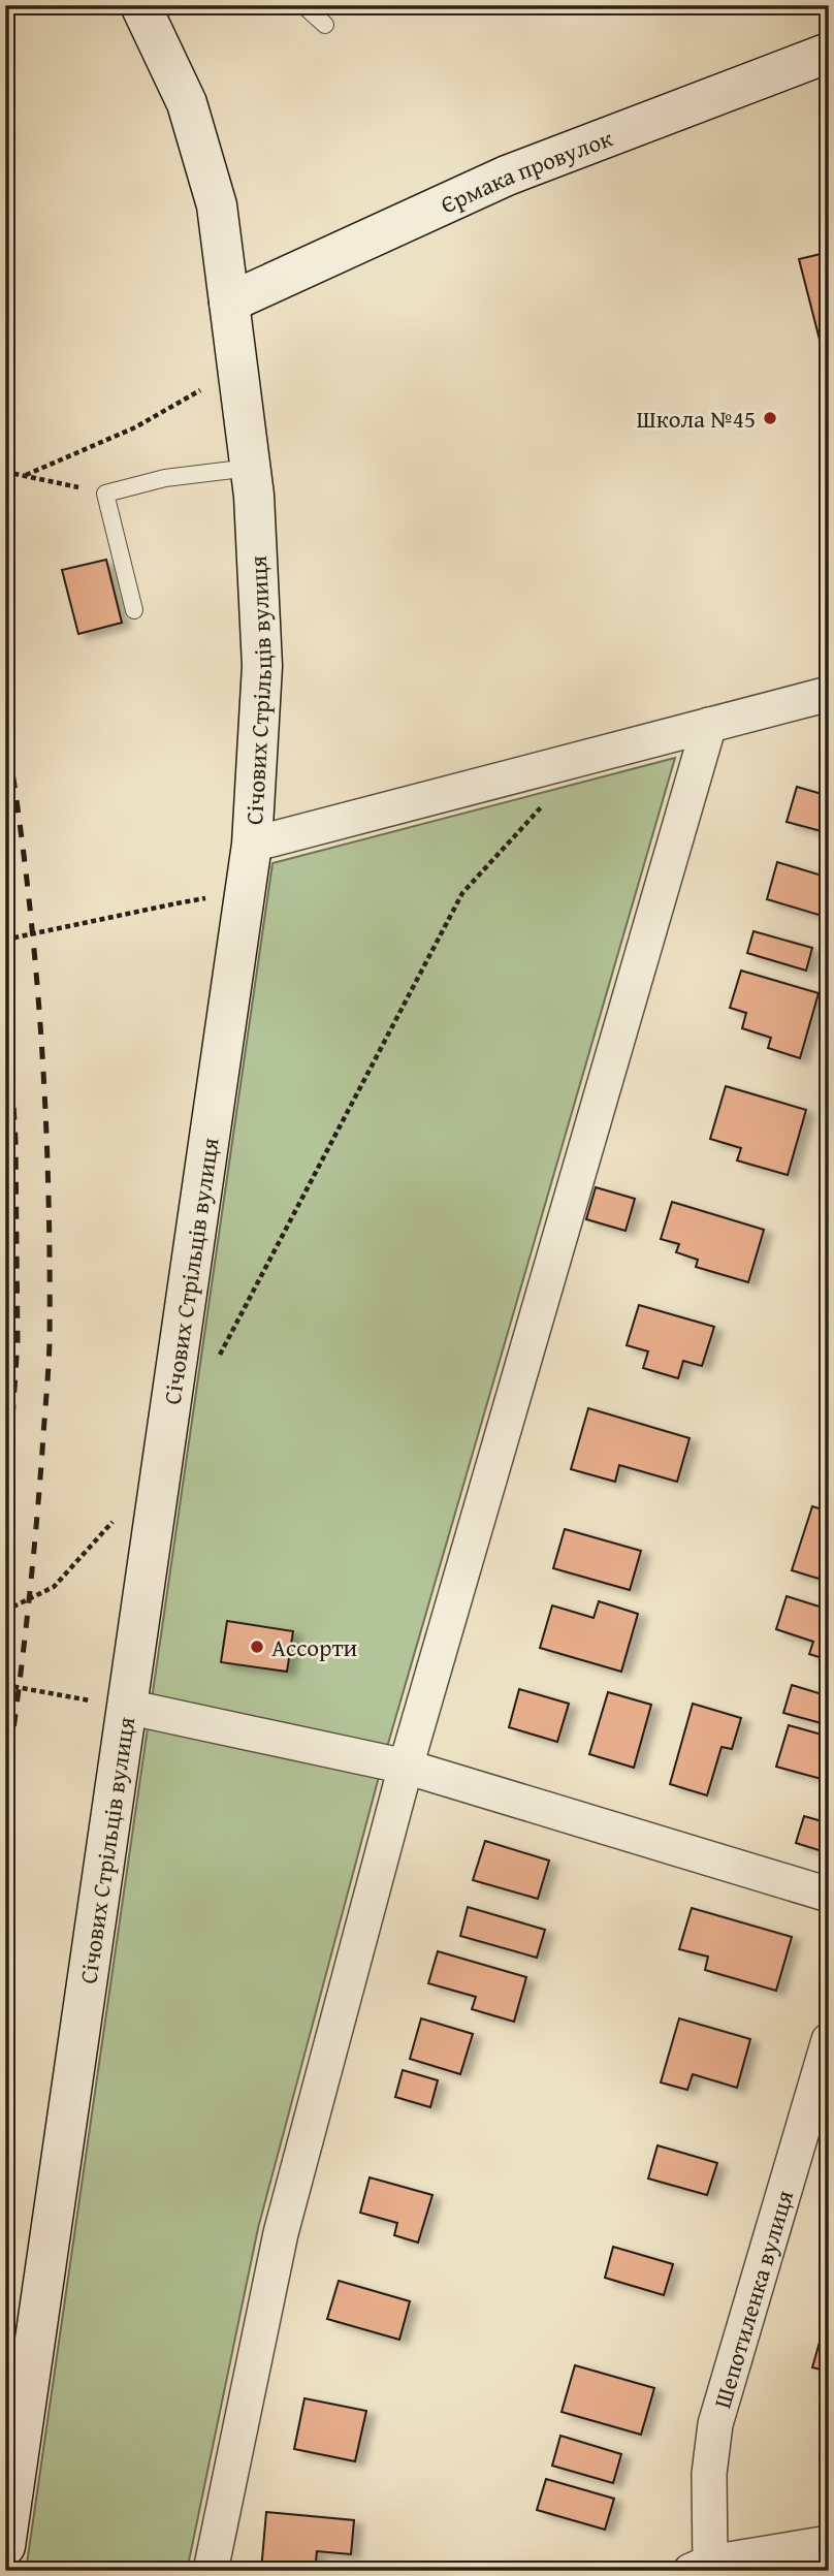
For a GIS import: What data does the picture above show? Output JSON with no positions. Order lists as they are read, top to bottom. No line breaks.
{"streets":{"street":["Єрмака провулок","Січових Стрільців вулиця","Шепотиленка вулиця"]},"crossings":[["Єрмака провулок","Січових Стрільців вулиця"]],"places":["Школа №45","Ассорти"]}
